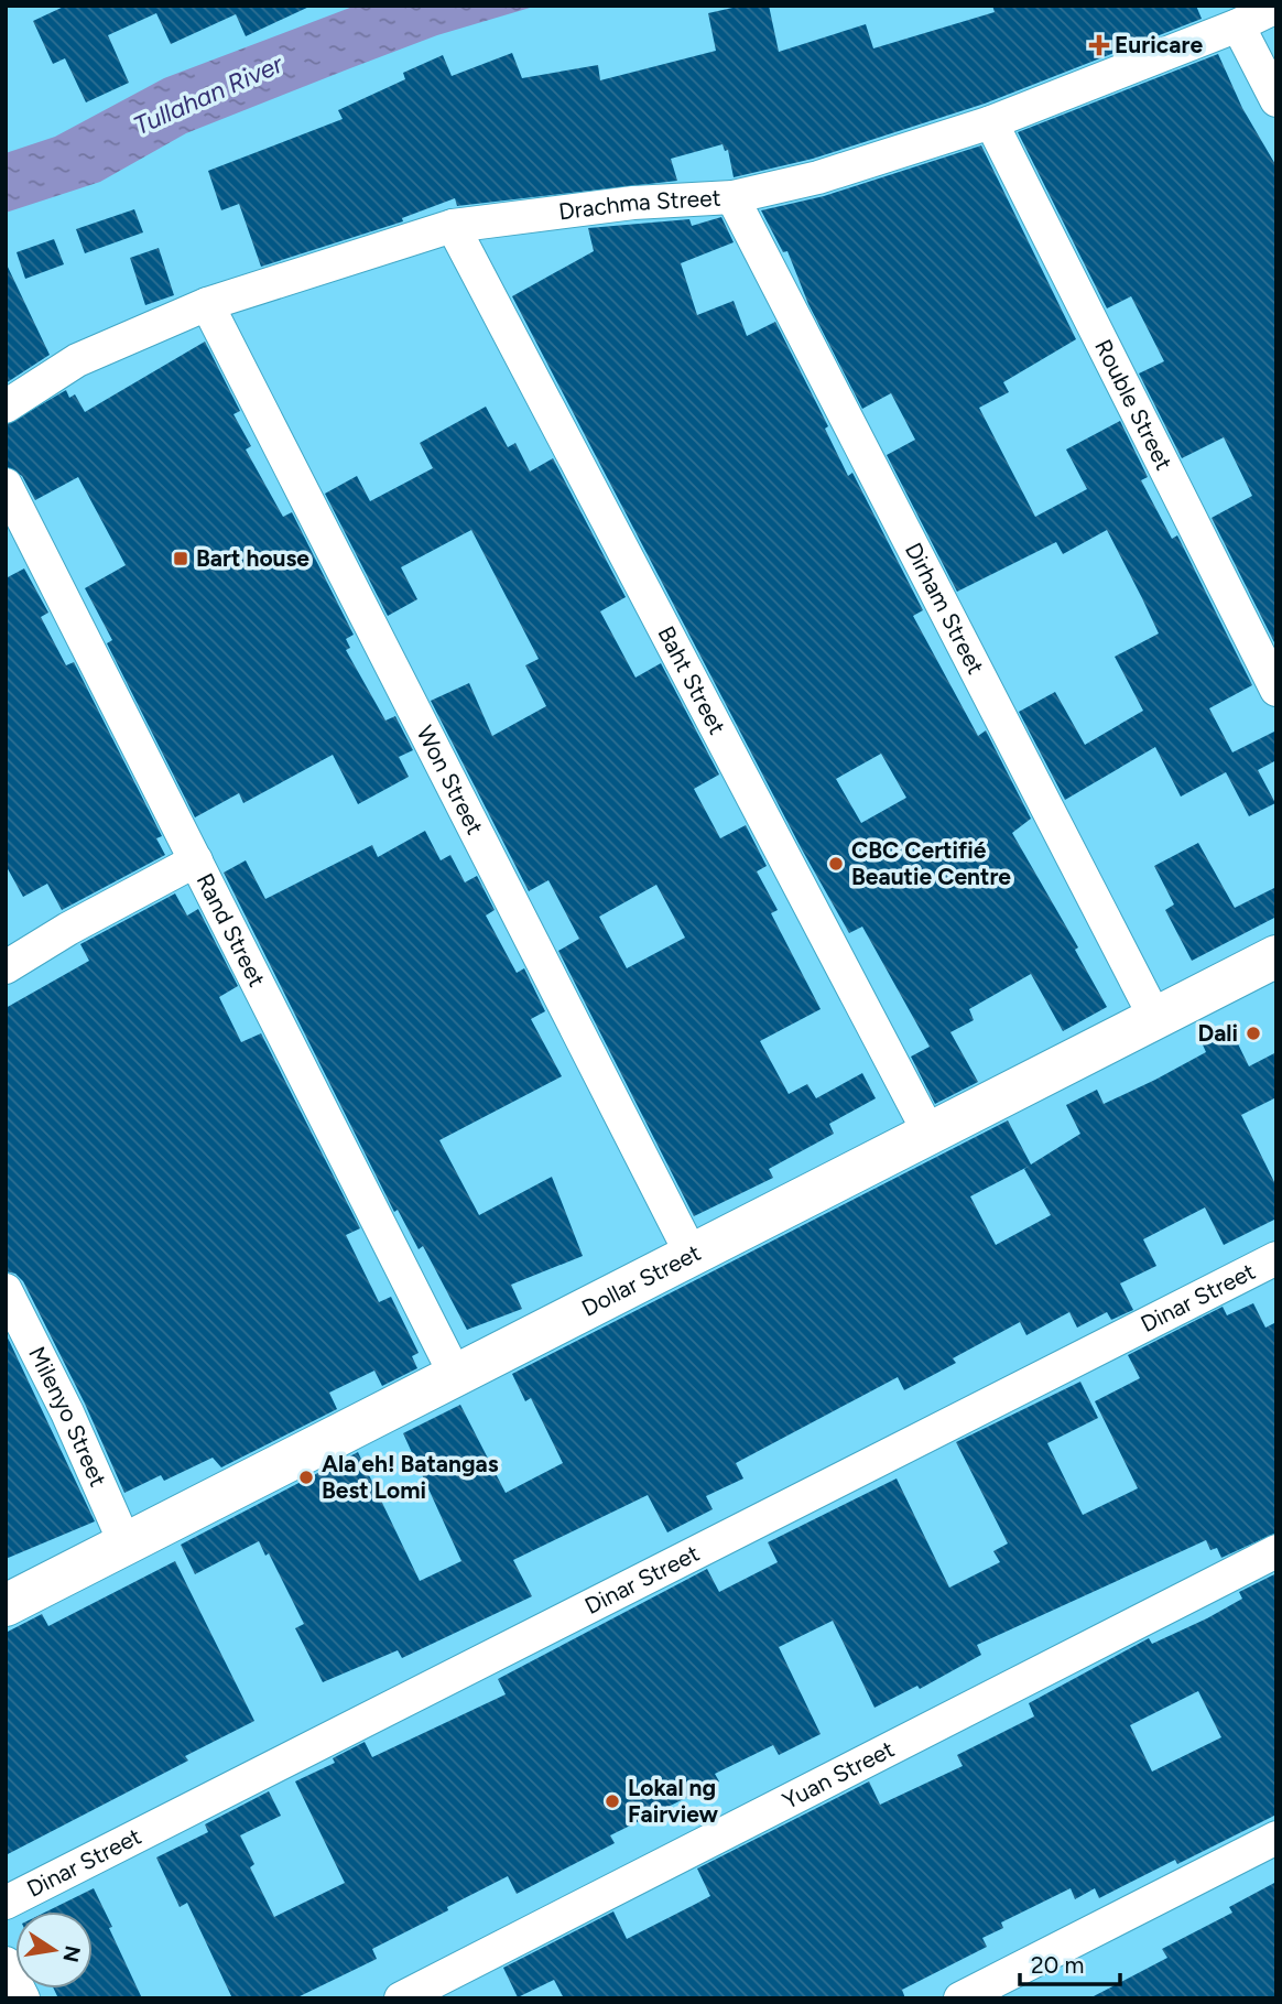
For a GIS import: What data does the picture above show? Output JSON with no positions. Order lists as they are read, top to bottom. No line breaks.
{"streets":{"street":["Drachma Street","Rouble Street","Dirham Street","Baht Street","Won Street","Rand Street","Dollar Street","Dinar Street","Milenyo Street","Yuan Street"]},"crossings":[["Drachma Street","Rouble Street"],["Drachma Street","Dirham Street"],["Drachma Street","Baht Street"],["Drachma Street","Won Street"],["Dirham Street","Dollar Street"],["Baht Street","Dollar Street"],["Won Street","Dollar Street"],["Rand Street","Dollar Street"],["Dollar Street","Milenyo Street"]],"water":["Tullahan River"],"places":{"health":["Euricare"],"transit":["Bart house"],"other":["CBC Certifié Beautie Centre","Dali","Ala eh! Batangas Best Lomi","Lokal ng Fairview"]},"scale_bar":"20 m","north":"right"}
